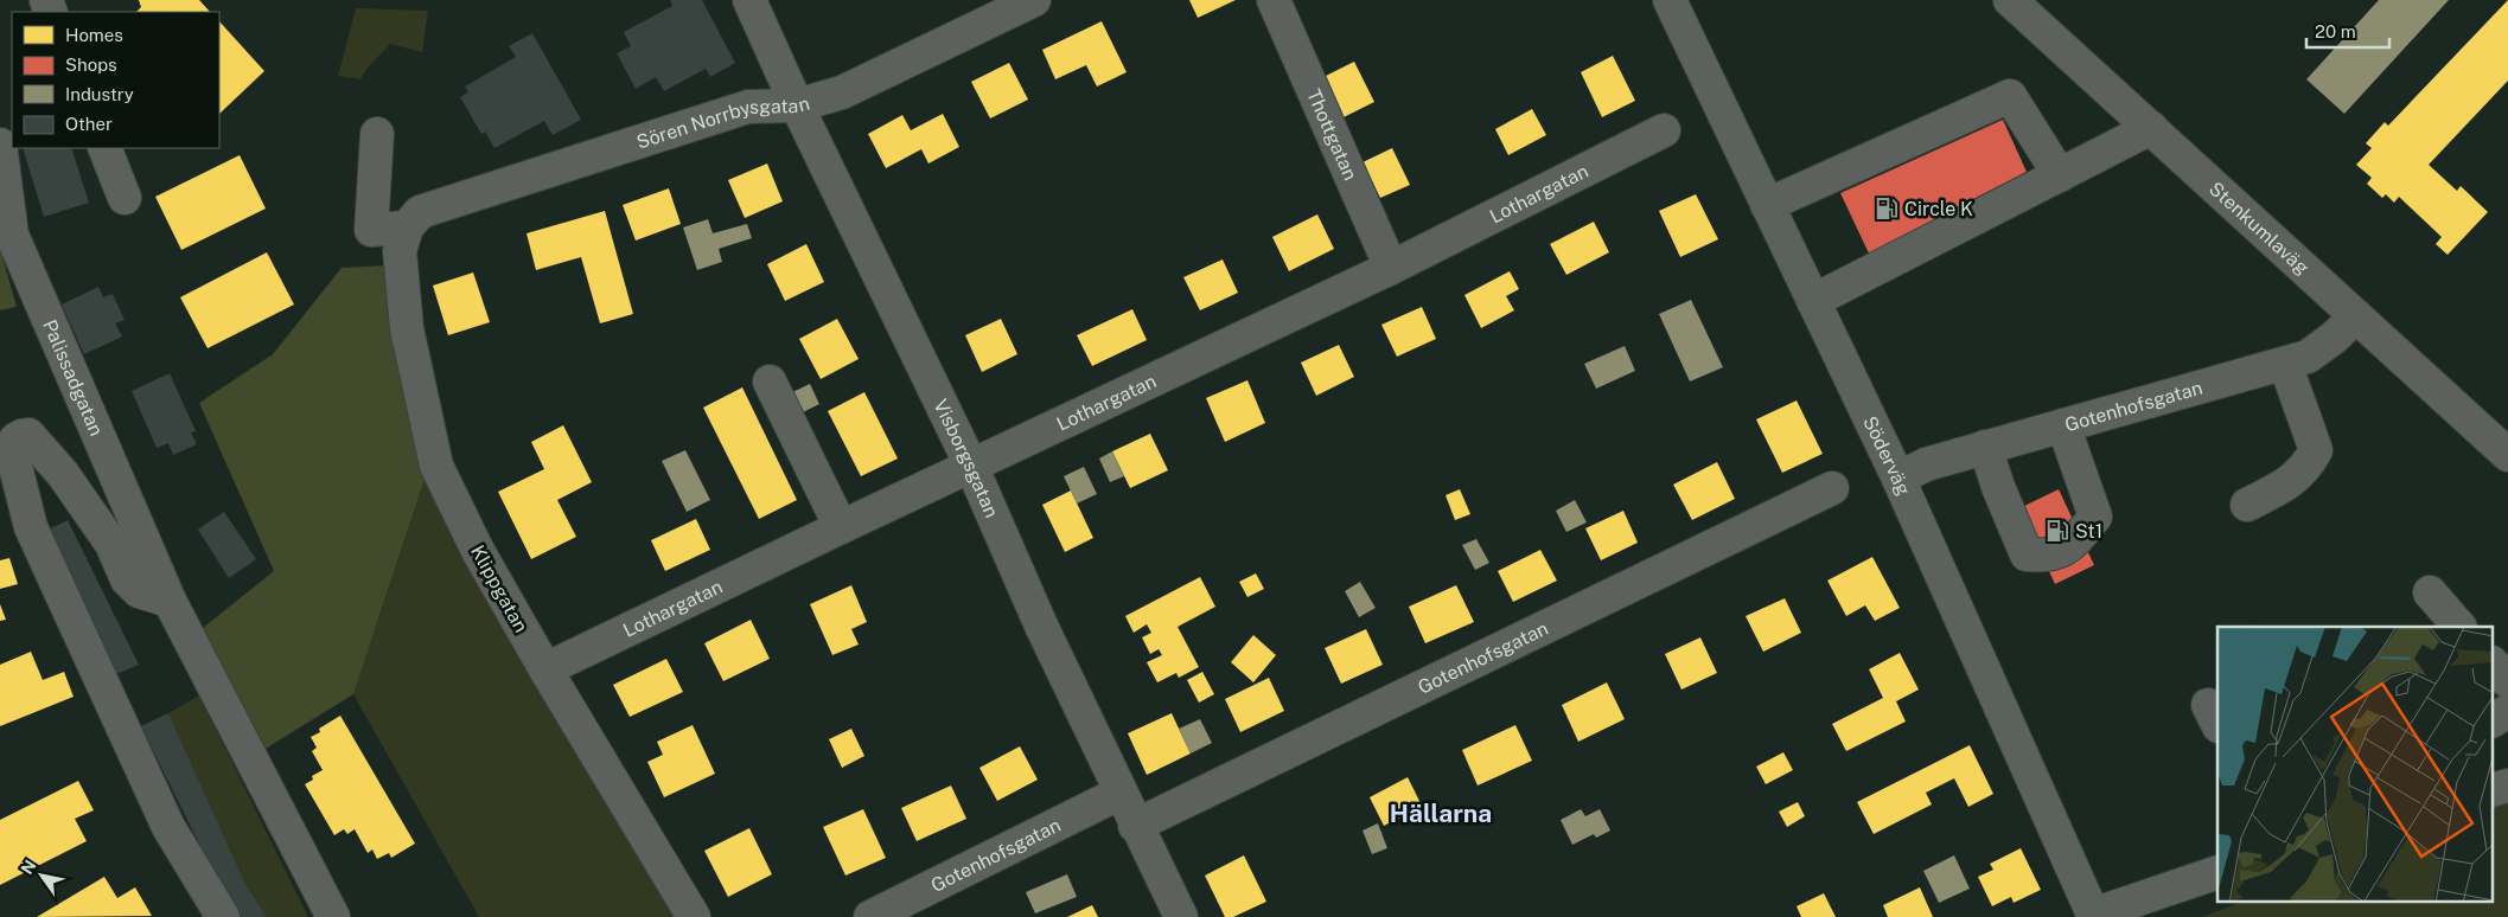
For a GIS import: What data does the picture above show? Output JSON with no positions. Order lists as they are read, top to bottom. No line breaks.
{"streets":{"main road":["Söderväg"],"street":["Sören Norrbysgatan","Thottgatan","Lothargatan","Stenkumlaväg","Palissadgatan","Gotenhofsgatan","Visborgsgatan","Klippgatan"]},"crossings":[["Sören Norrbysgatan","Visborgsgatan"],["Sören Norrbysgatan","Klippgatan"],["Thottgatan","Lothargatan"],["Lothargatan","Visborgsgatan"],["Lothargatan","Klippgatan"],["Stenkumlaväg","Gotenhofsgatan"],["Gotenhofsgatan","Söderväg"],["Gotenhofsgatan","Visborgsgatan"]],"districts":["Hällarna"],"places":{"fuel station":["Circle K","St1"]},"legend":["Homes","Shops","Industry","Other"],"scale_bar":"20 m","north":"top left"}
